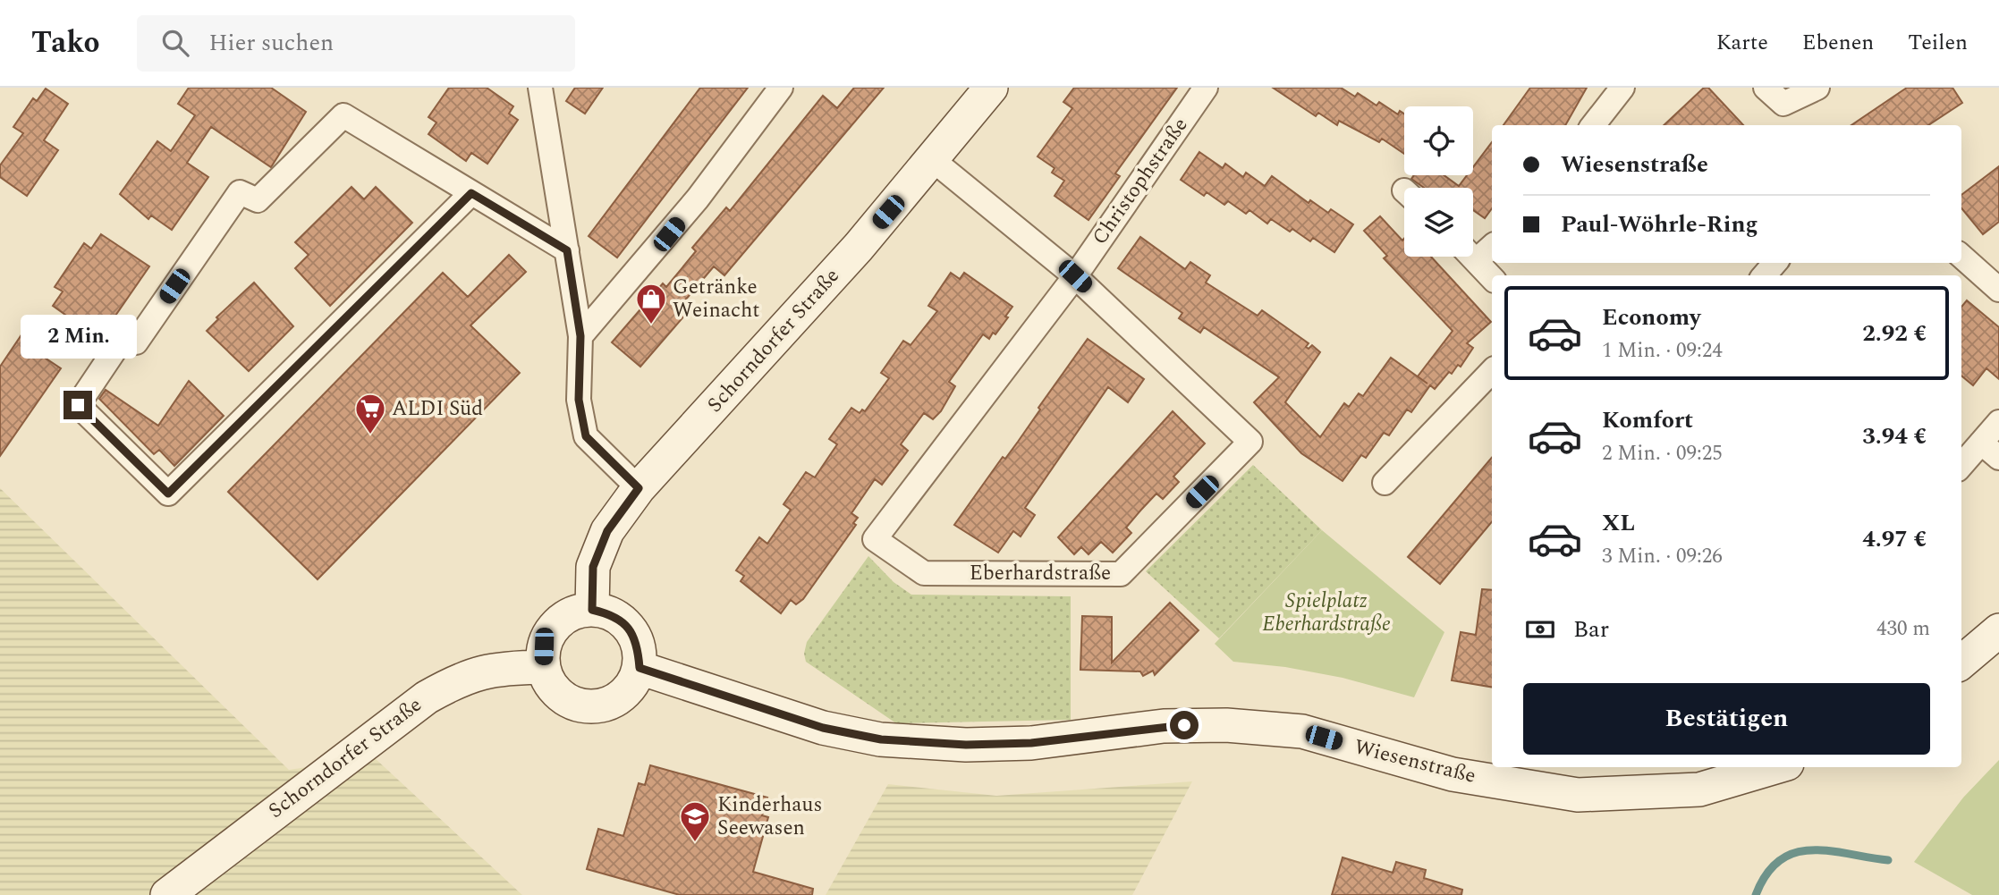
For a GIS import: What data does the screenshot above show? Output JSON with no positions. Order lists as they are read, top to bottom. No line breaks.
{"streets":{"street":["Christophstraße","Schorndorfer Straße","Eberhardstraße","Wiesenstraße"]},"crossings":[["Christophstraße","Eberhardstraße"],["Schorndorfer Straße","Eberhardstraße"],["Schorndorfer Straße","Wiesenstraße"]],"parks":["Spielplatz Eberhardstraße"],"places":{"shop":["Getränke Weinacht"],"supermarket":["ALDI Süd"],"school or university":["Kinderhaus Seewasen"]},"page":{"header":"Tako","search":"Hier suchen","nav":["Karte","Ebenen","Teilen"],"banner":["Wiesenstraße","Paul-Wöhrle-Ring"],"list":[{"name":"Economy","note":"1 Min. · 09:24","value":"2.92 €"},{"name":"Komfort","note":"2 Min. · 09:25","value":"3.94 €"},{"name":"XL","note":"3 Min. · 09:26","value":"4.97 €"}],"bubble":"2 Min.","pay":["Bar","430 m"],"buttons":"Bestätigen"}}
